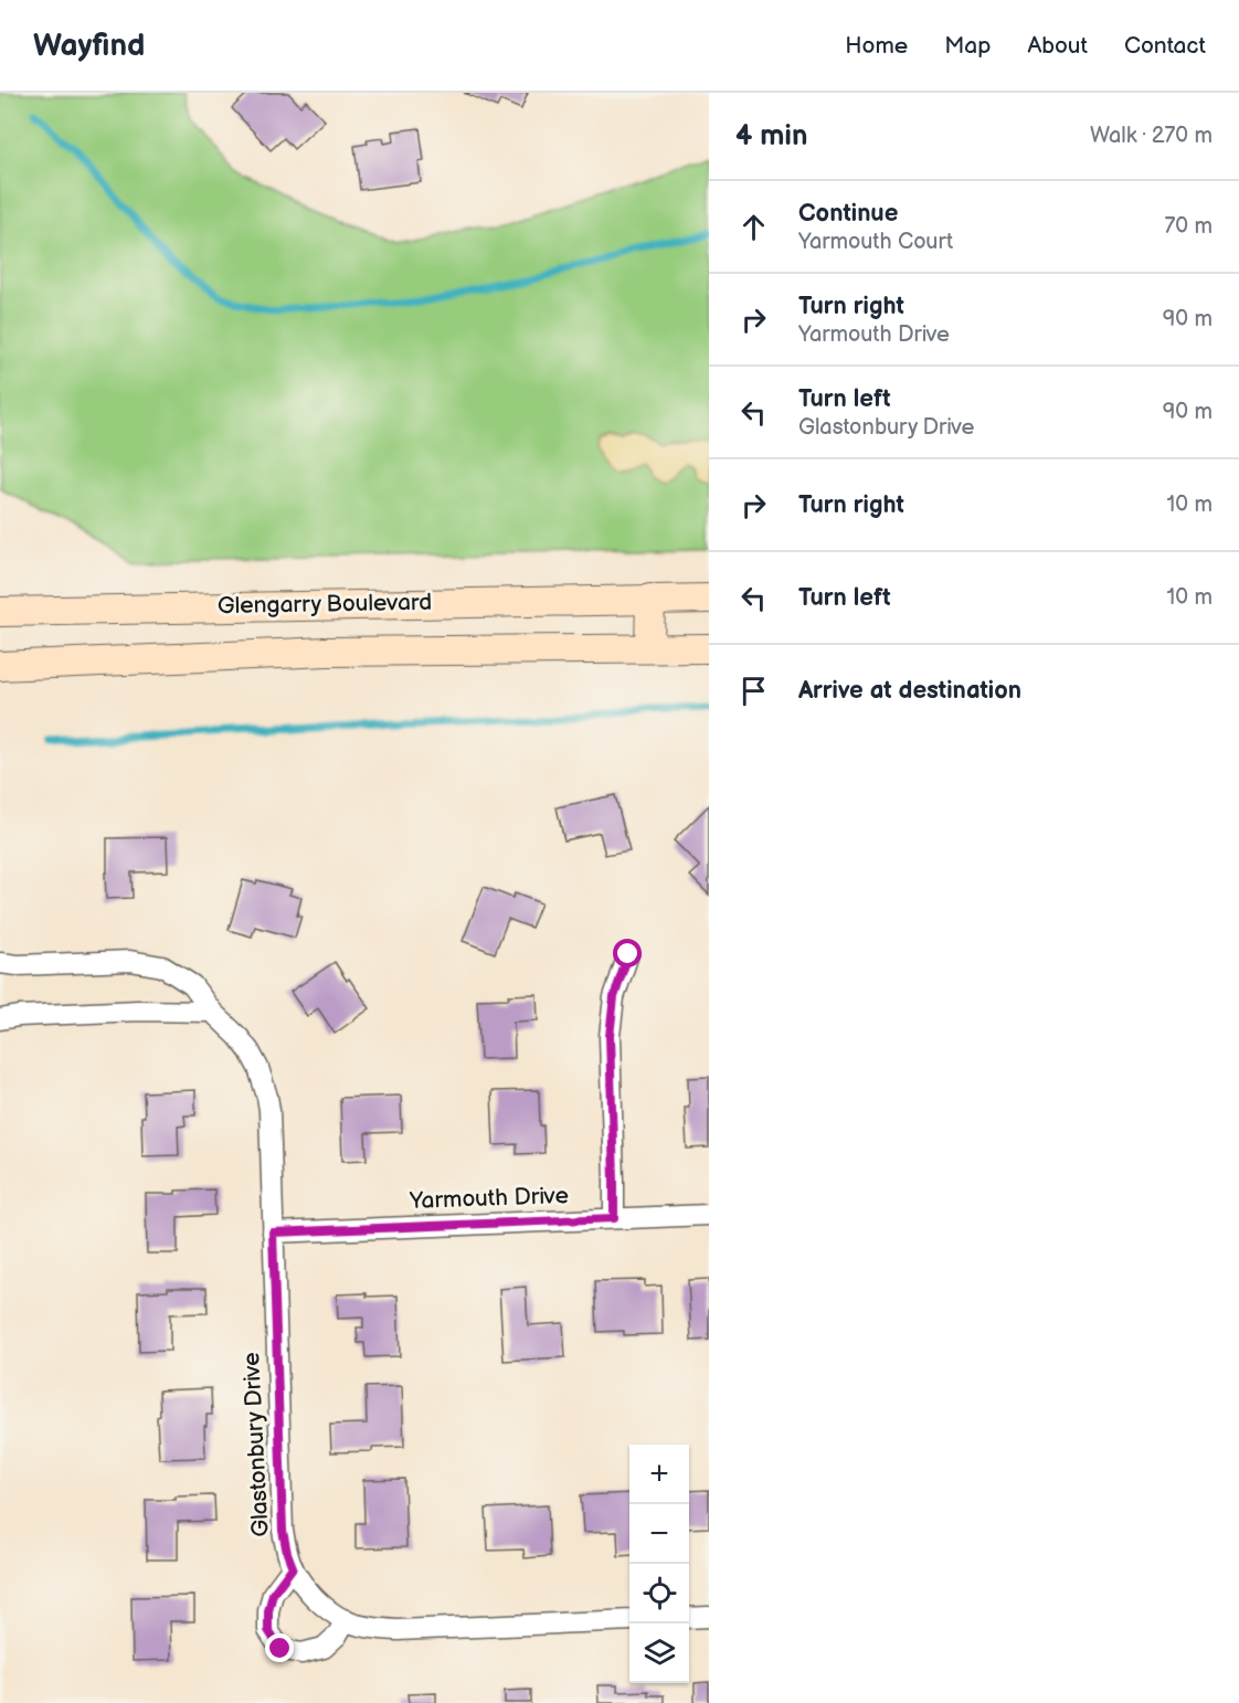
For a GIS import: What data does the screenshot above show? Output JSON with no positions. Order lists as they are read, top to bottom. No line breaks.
{"streets":{"street":["Glengarry Boulevard","Yarmouth Drive","Glastonbury Drive"]},"crossings":[["Yarmouth Drive","Glastonbury Drive"]],"page":{"header":"Wayfind","nav":["Home","Map","About","Contact"],"heading":["4 min","Walk · 270 m"],"list":[["Continue","Yarmouth Court","70 m"],["Turn right","Yarmouth Drive","90 m"],["Turn left","Glastonbury Drive","90 m"],["Turn right","10 m"],["Turn left","10 m"],"Arrive at destination"],"map_buttons":["+","−"]}}
